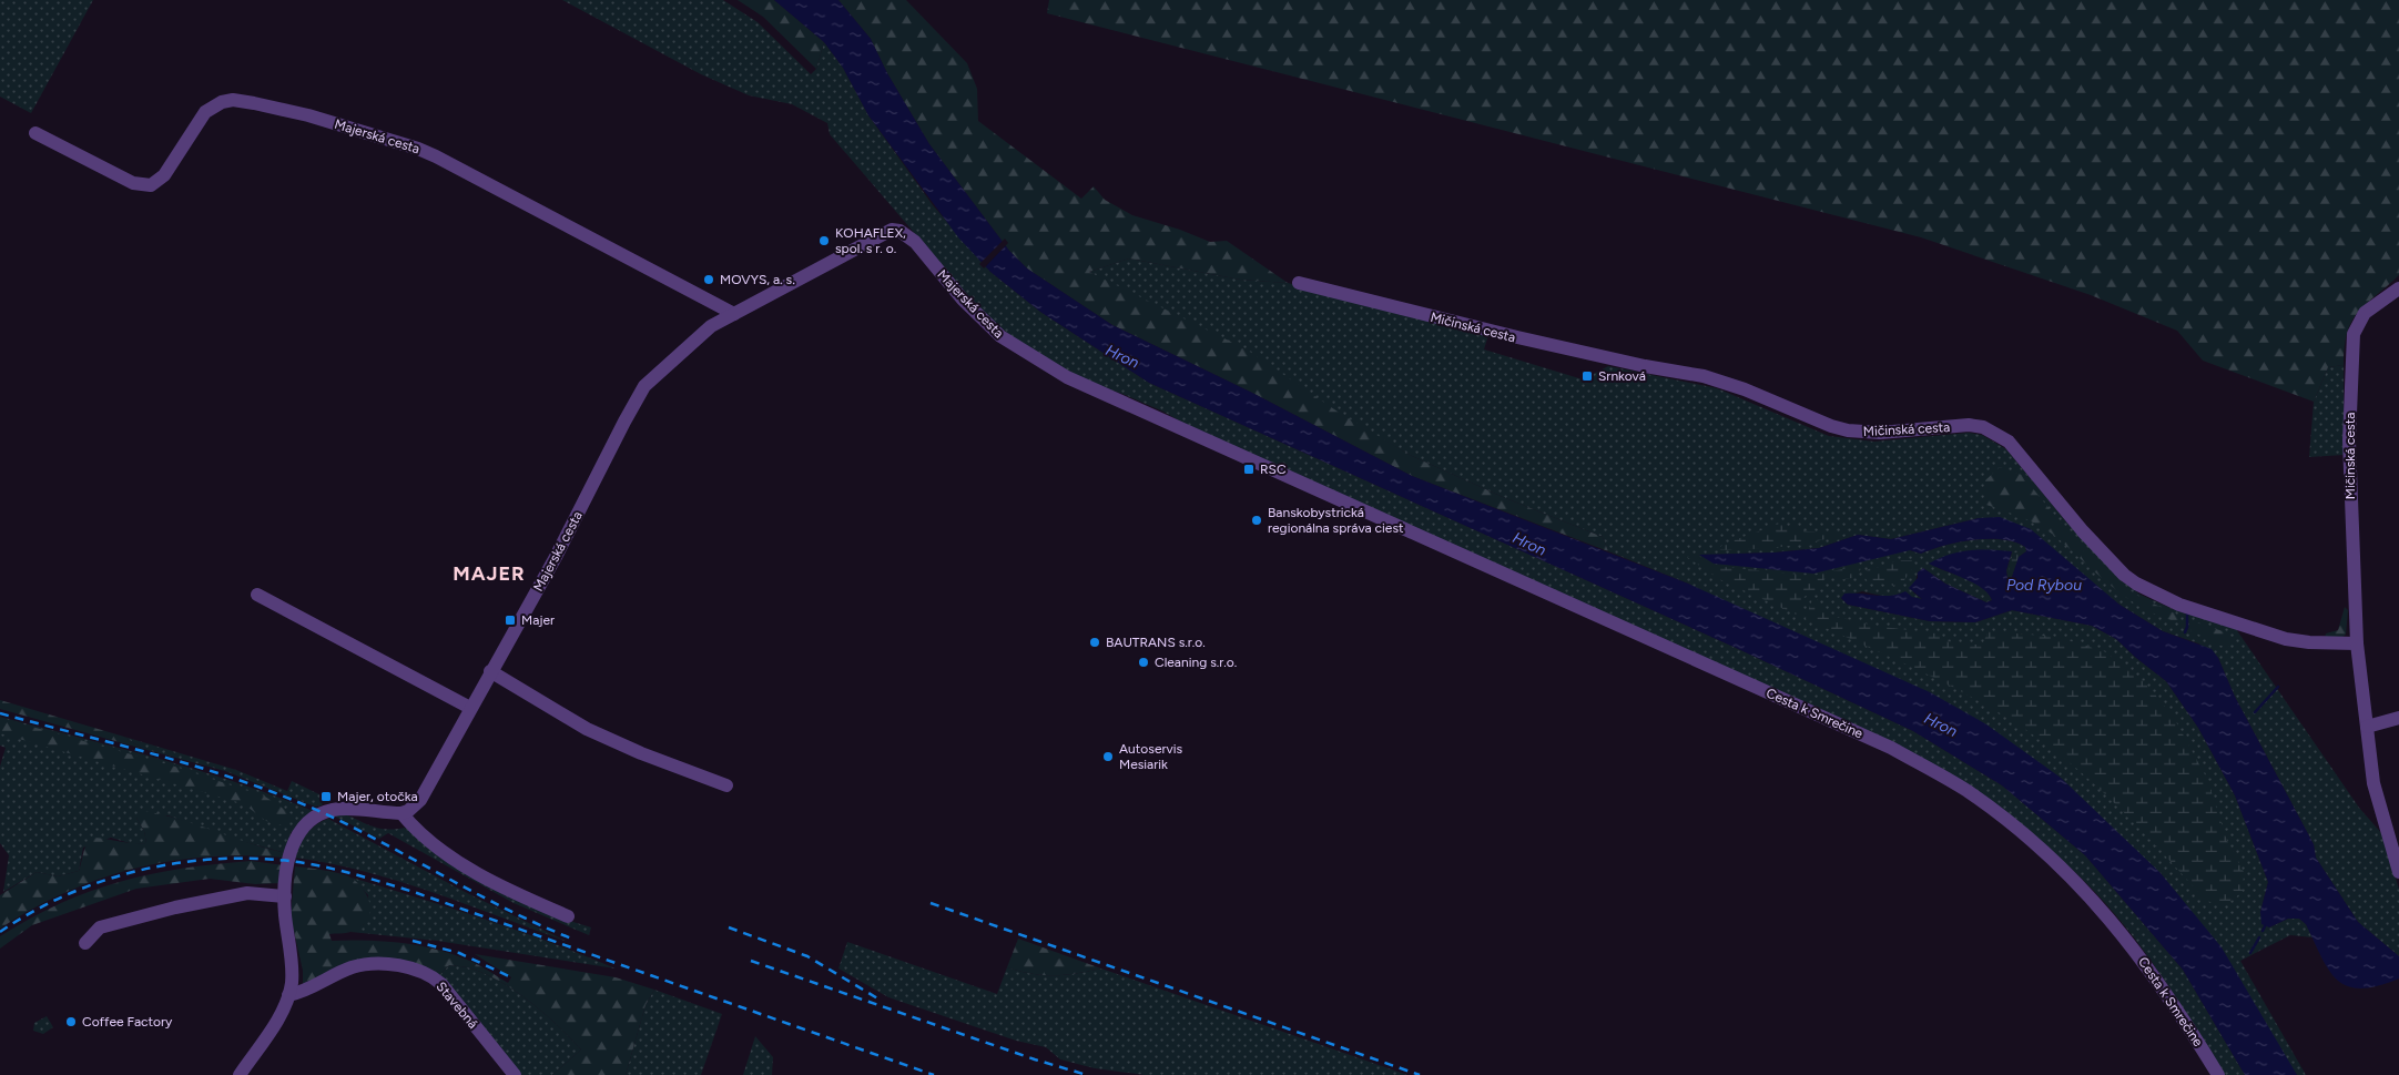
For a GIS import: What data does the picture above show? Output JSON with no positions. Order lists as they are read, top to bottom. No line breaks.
{"streets":{"street":["Majerská cesta","Mičinská cesta","Cesta k Smrečine","Stavebná"]},"crossings":[["Majerská cesta","Cesta k Smrečine"]],"districts":["MAJER"],"water":["Hron","Pod Rybou"],"places":{"other":["KOHAFLEX, spol. s r. o.","MOVYS, a. s.","Banskobystrická regionálna správa ciest","BAUTRANS s.r.o.","Cleaning s.r.o.","Autoservis Mesiarik","Coffee Factory"],"transit":["Srnková","RSC","Majer","Majer, otočka"]}}
